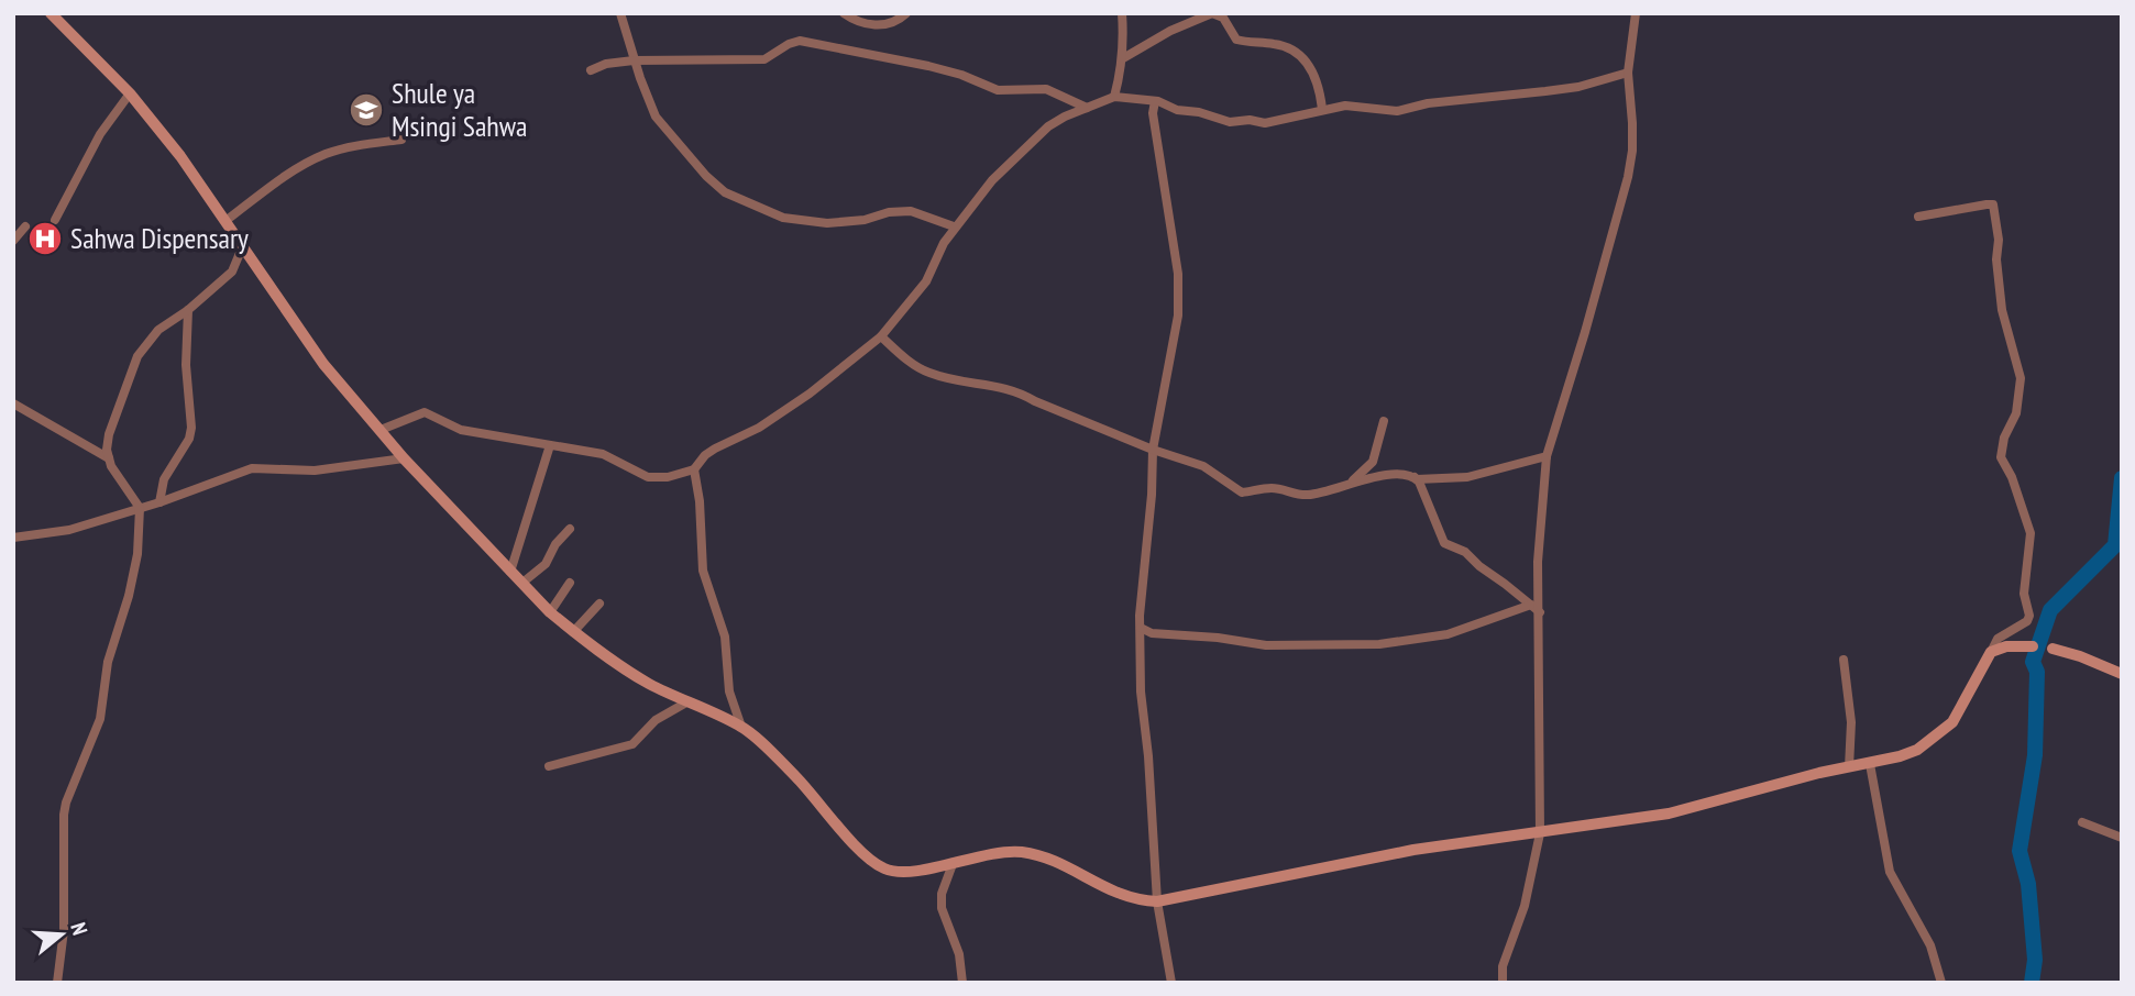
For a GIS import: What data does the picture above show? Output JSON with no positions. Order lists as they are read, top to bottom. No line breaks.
{"places":{"school or university":["Shule ya Msingi Sahwa"],"hospital":["Sahwa Dispensary"]},"north":"right"}
